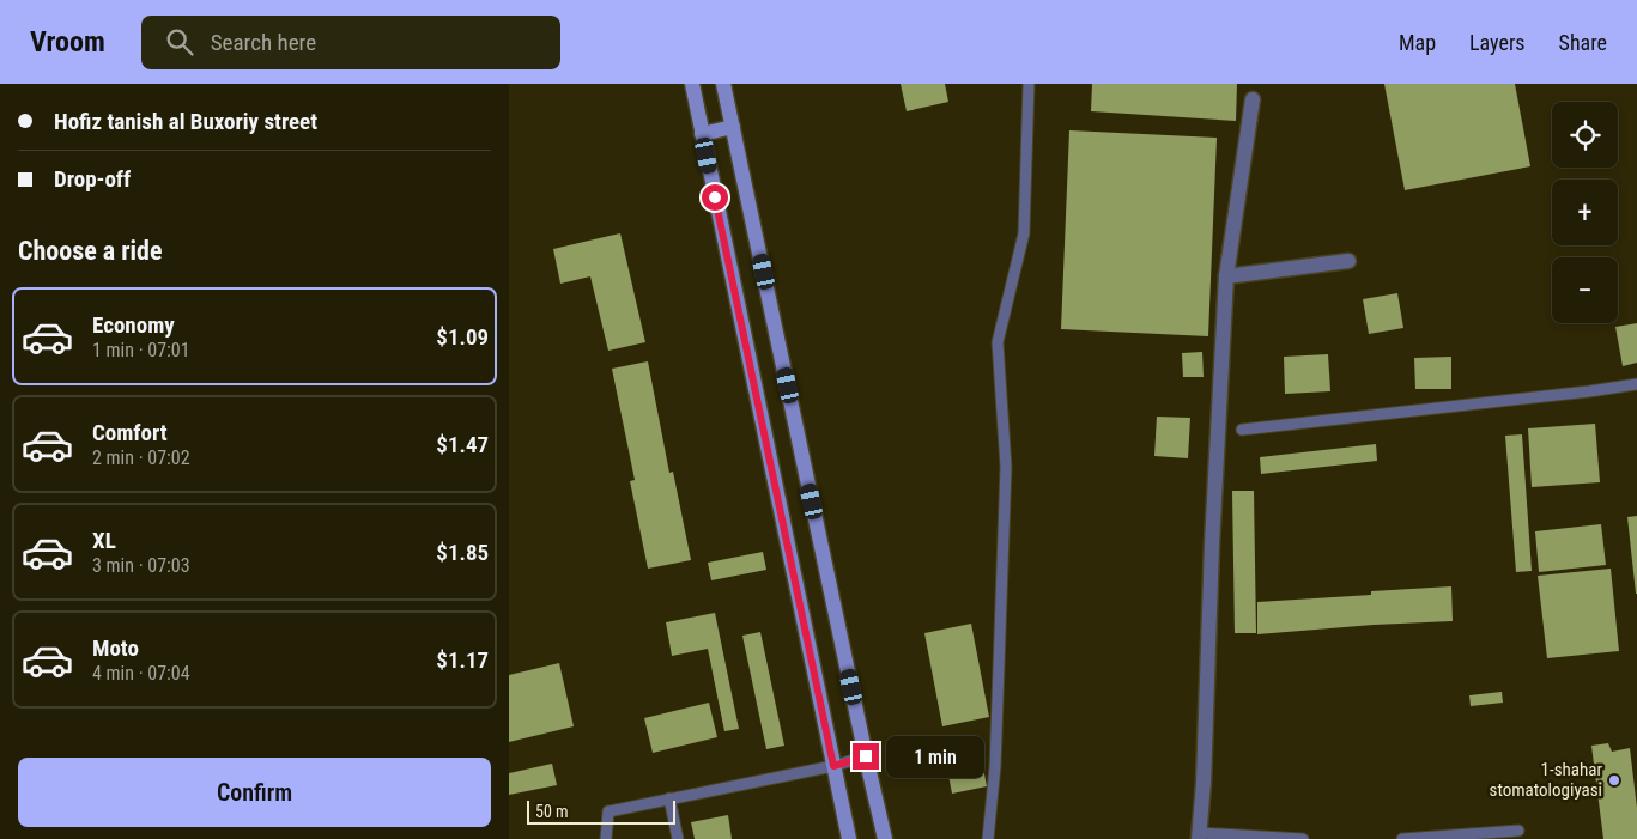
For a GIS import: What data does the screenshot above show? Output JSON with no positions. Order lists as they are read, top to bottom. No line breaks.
{"places":["1-shahar stomatologiyasi"],"scale_bar":"50 m","page":{"header":"Vroom","search":"Search here","nav":["Map","Layers","Share"],"banner":["Hofiz tanish al Buxoriy street","Drop-off"],"map_buttons":["+","−"],"heading":"Choose a ride","list":[{"name":"Economy","note":"1 min · 07:01","value":"$1.09"},{"name":"Comfort","note":"2 min · 07:02","value":"$1.47"},{"name":"XL","note":"3 min · 07:03","value":"$1.85"},{"name":"Moto","note":"4 min · 07:04","value":"$1.17"}],"bubble":"1 min","buttons":"Confirm","scale":"50 m"}}
